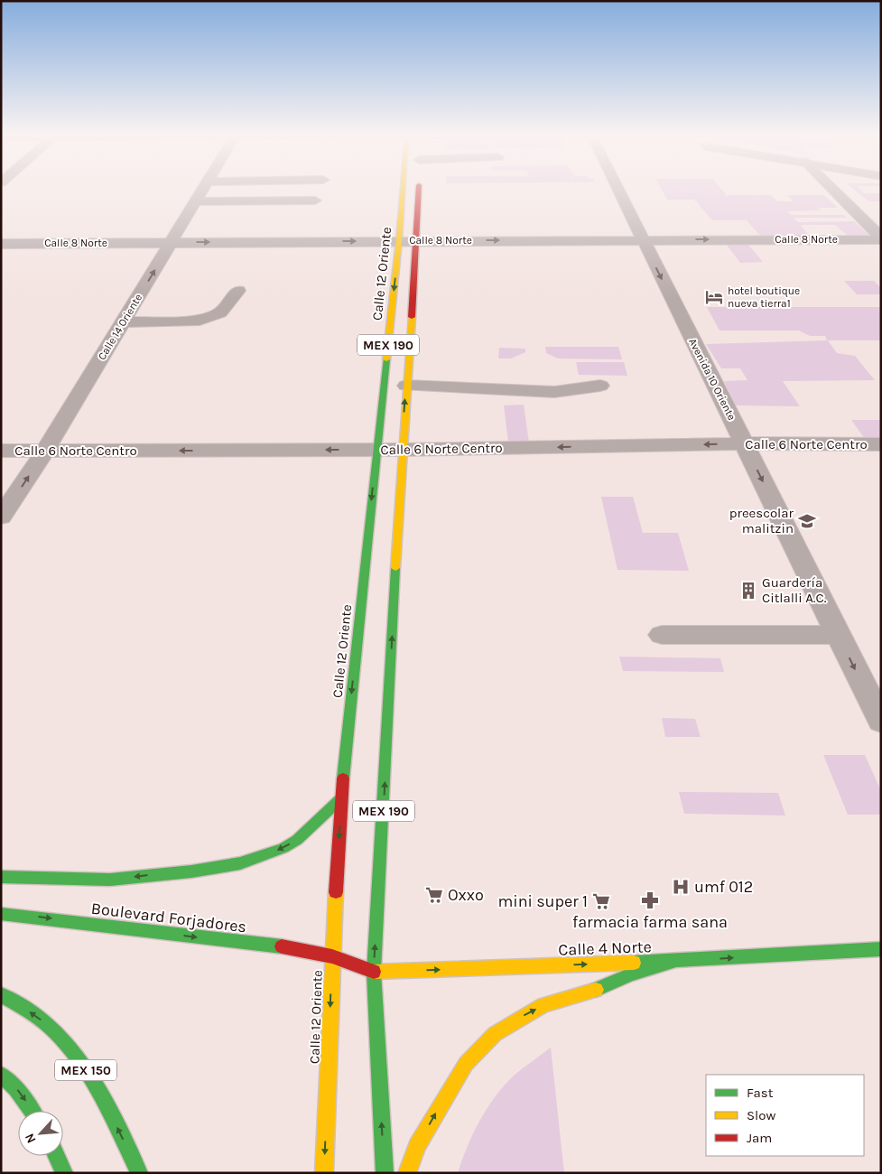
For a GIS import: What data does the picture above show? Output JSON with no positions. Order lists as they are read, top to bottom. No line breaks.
{"streets":{"main road":["Calle 12 Oriente","MEX 190","Boulevard Forjadores","Calle 4 Norte","MEX 150"],"street":["Calle 8 Norte","Calle 14 Oriente","Avenida 10 Oriente","Calle 6 Norte Centro"]},"crossings":[["Calle 8 Norte","Calle 12 Oriente"],["Calle 8 Norte","Calle 14 Oriente"],["Calle 8 Norte","MEX 190"],["Calle 8 Norte","Avenida 10 Oriente"],["Calle 12 Oriente","Calle 6 Norte Centro"],["Calle 12 Oriente","Boulevard Forjadores"],["Calle 12 Oriente","Calle 4 Norte"],["Calle 14 Oriente","Calle 6 Norte Centro"],["MEX 190","Calle 6 Norte Centro"],["MEX 190","Calle 4 Norte"],["Avenida 10 Oriente","Calle 6 Norte Centro"],["Boulevard Forjadores","Calle 4 Norte"]],"one_way":["Calle 14 Oriente","Avenida 10 Oriente","Calle 4 Norte"],"places":{"hotel":["hotel boutique nueva tierra1"],"school or university":["preescolar malitzin"],"building":["Guardería Citlalli A.C."],"hospital":["umf 012"],"supermarket":["Oxxo","mini super 1"],"pharmacy":["farmacia farma sana"]},"legend":["Fast","Slow","Jam"],"north":"bottom left"}
